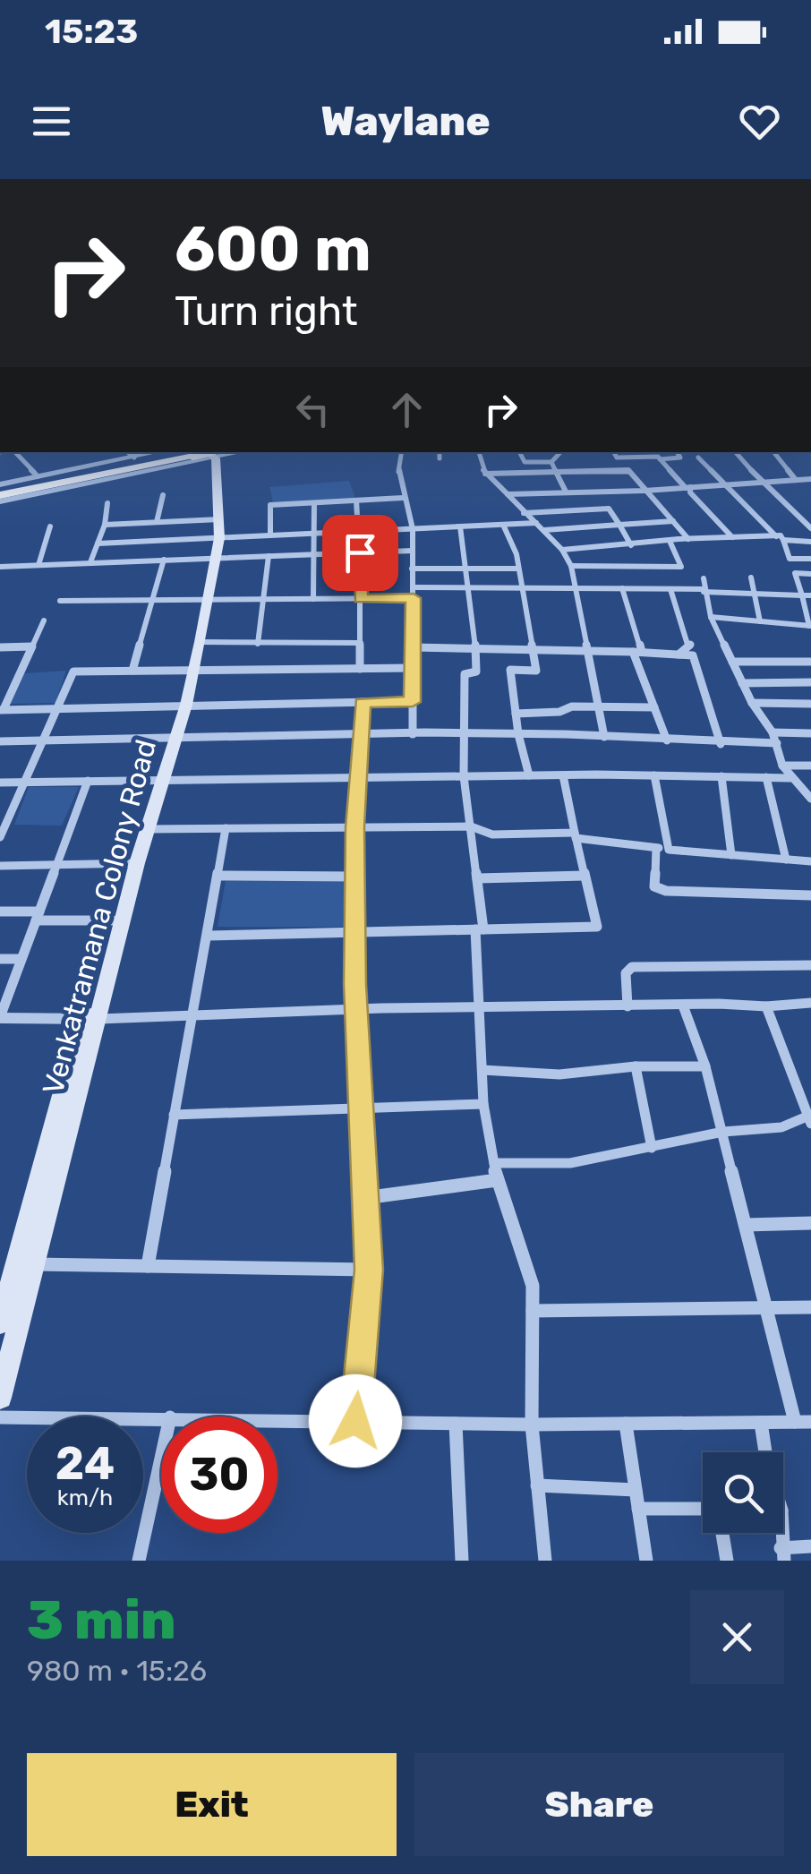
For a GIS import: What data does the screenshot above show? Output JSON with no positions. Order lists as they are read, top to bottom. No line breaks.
{"streets":{"main road":["Venkatramana Colony Road"]},"page":{"status":"15:23","header":"Waylane","turn":["600 m","Turn right"],"speed":"24 km/h","limit":"30","heading":["3 min","980 m · 15:26"],"buttons":["Exit","Share"]}}
